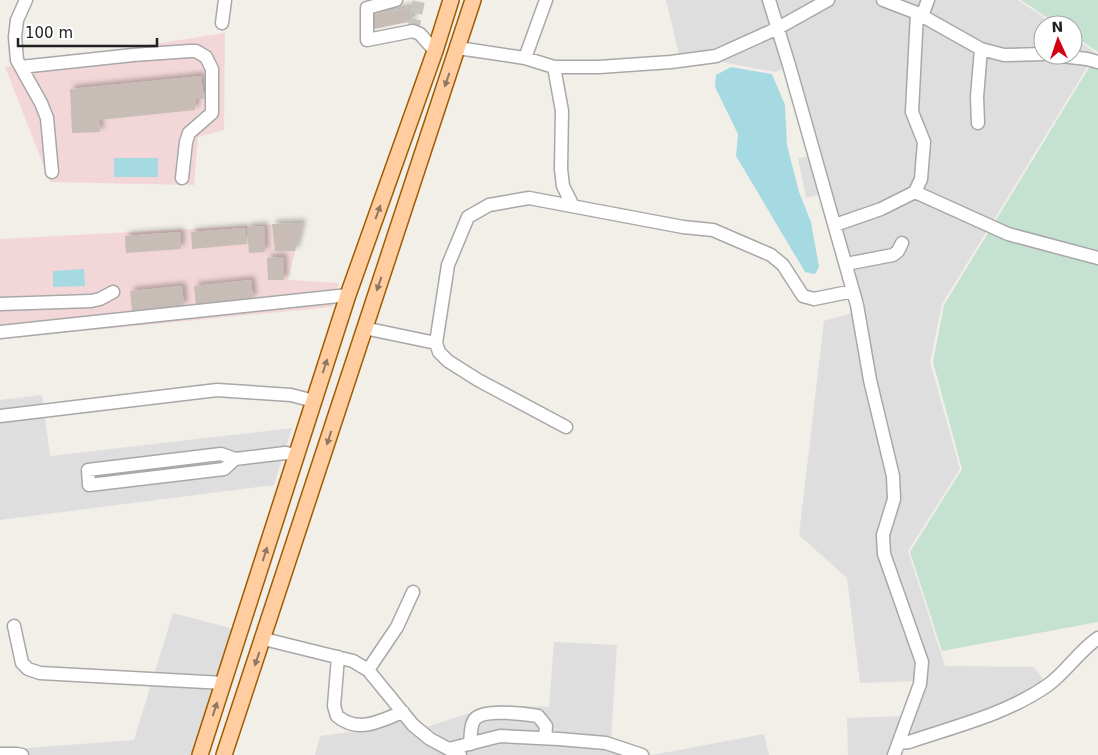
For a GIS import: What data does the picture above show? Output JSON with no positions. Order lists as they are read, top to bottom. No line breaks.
{"scale_bar":"100 m","north":"top"}
